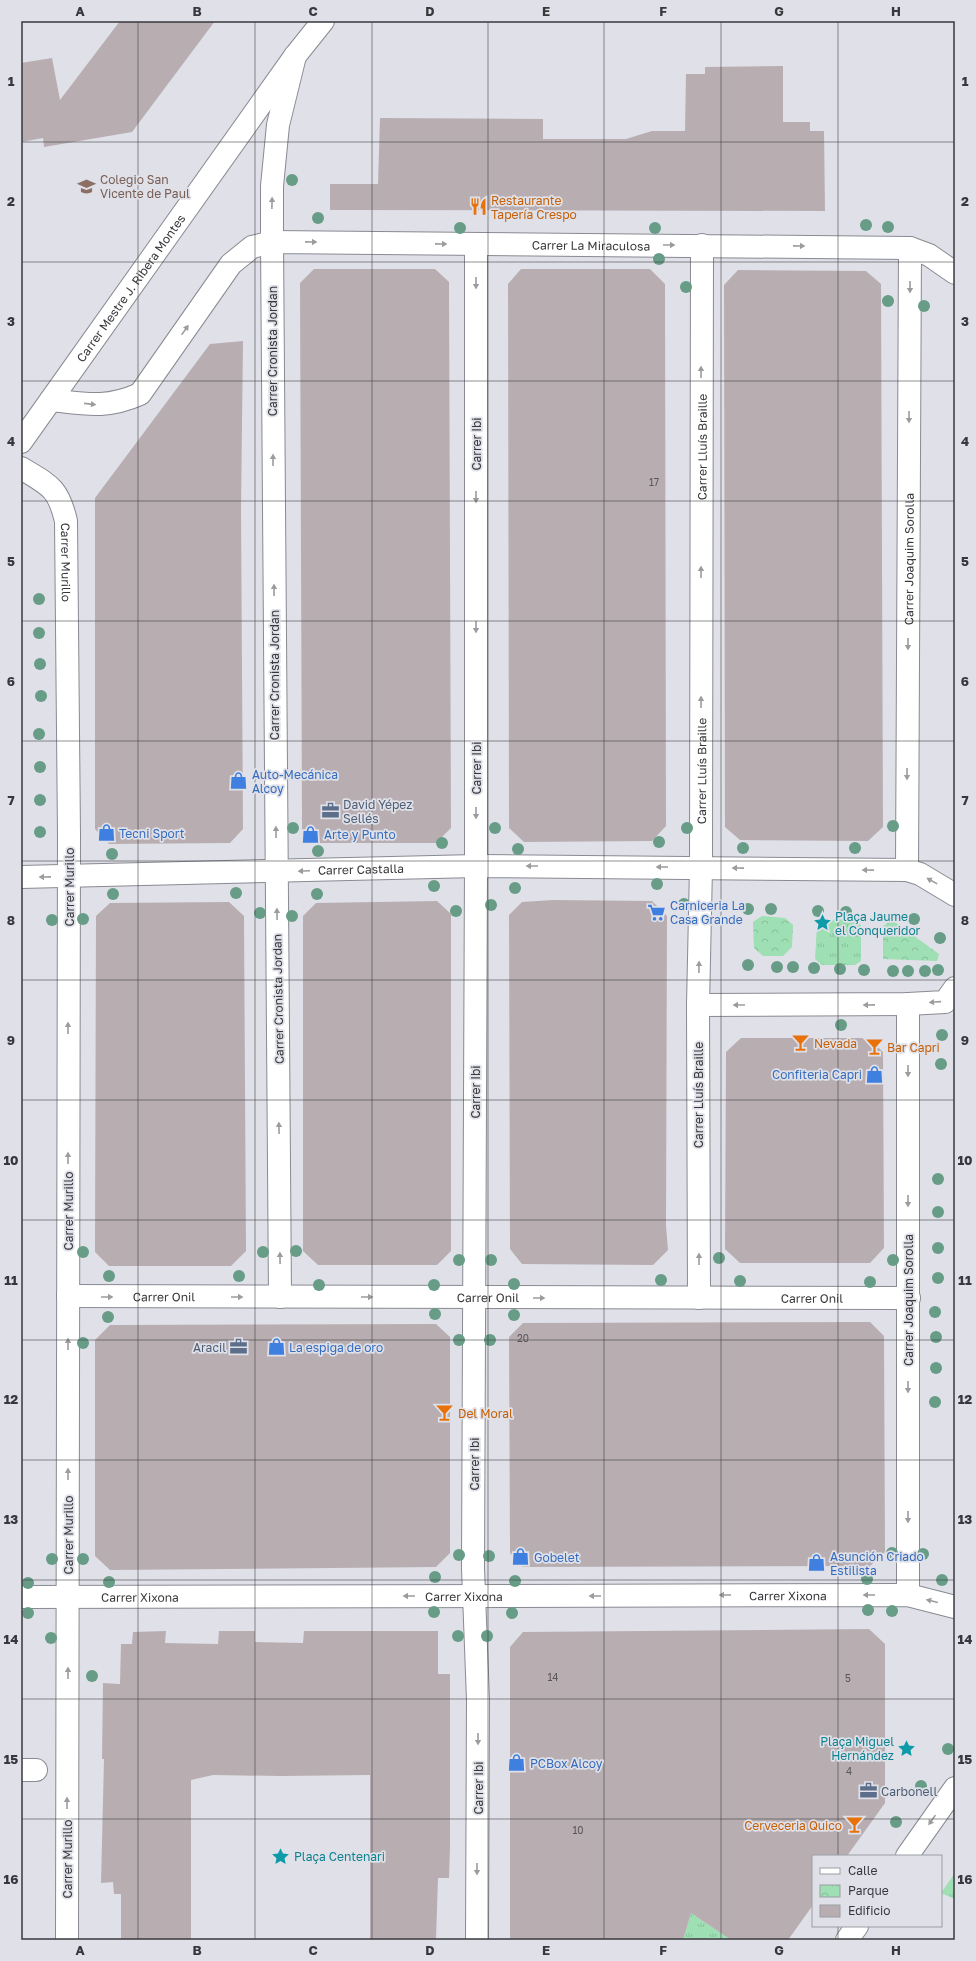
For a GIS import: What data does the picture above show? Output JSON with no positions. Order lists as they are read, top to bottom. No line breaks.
{"streets":{"street":["Carrer La Miraculosa","Carrer Mestre J. Ribera Montes","Carrer Cronista Jordan","Carrer Ibi","Carrer Lluís Braille","Carrer Joaquim Sorolla","Carrer Murillo","Carrer Castalla","Carrer Onil","Carrer Xixona"]},"crossings":[["Carrer La Miraculosa","Carrer Cronista Jordan"],["Carrer La Miraculosa","Carrer Ibi"],["Carrer La Miraculosa","Carrer Lluís Braille"],["Carrer La Miraculosa","Carrer Joaquim Sorolla"],["Carrer Mestre J. Ribera Montes","Carrer Cronista Jordan"],["Carrer Cronista Jordan","Carrer Castalla"],["Carrer Cronista Jordan","Carrer Onil"],["Carrer Ibi","Carrer Castalla"],["Carrer Ibi","Carrer Onil"],["Carrer Ibi","Carrer Xixona"],["Carrer Lluís Braille","Carrer Castalla"],["Carrer Lluís Braille","Carrer Onil"],["Carrer Joaquim Sorolla","Carrer Onil"],["Carrer Joaquim Sorolla","Carrer Xixona"],["Carrer Murillo","Carrer Castalla"],["Carrer Murillo","Carrer Onil"],["Carrer Murillo","Carrer Xixona"]],"one_way":["Carrer La Miraculosa","Carrer Cronista Jordan","Carrer Ibi","Carrer Lluís Braille","Carrer Joaquim Sorolla","Carrer Murillo","Carrer Castalla","Carrer Onil","Carrer Xixona"],"places":{"school or university":["Colegio San Vicente de Paul"],"restaurant":["Restaurante Tapería Crespo"],"shop":["Auto-Mecánica Alcoy","Tecni Sport","Arte y Punto","Confiteria Capri","La espiga de oro","Gobelet","Asunción Criado Estilista","PCBox Alcoy"],"office":["David Yépez Sellés","Aracil","Carbonell"],"supermarket":["Carniceria La Casa Grande"],"place":["Plaça Jaume el Conqueridor","Plaça Miguel Hernández","Plaça Centenari"],"bar":["Nevada","Bar Capri","Del Moral","Cerveceria Quico"]},"house_numbers":["17","20","14","5","4","10"],"legend":["Calle","Parque","Edificio"],"grid":{"columns":["A","B","C","D","E","F","G","H"],"rows":["1","2","3","4","5","6","7","8","9","10","11","12","13","14","15","16"]}}
